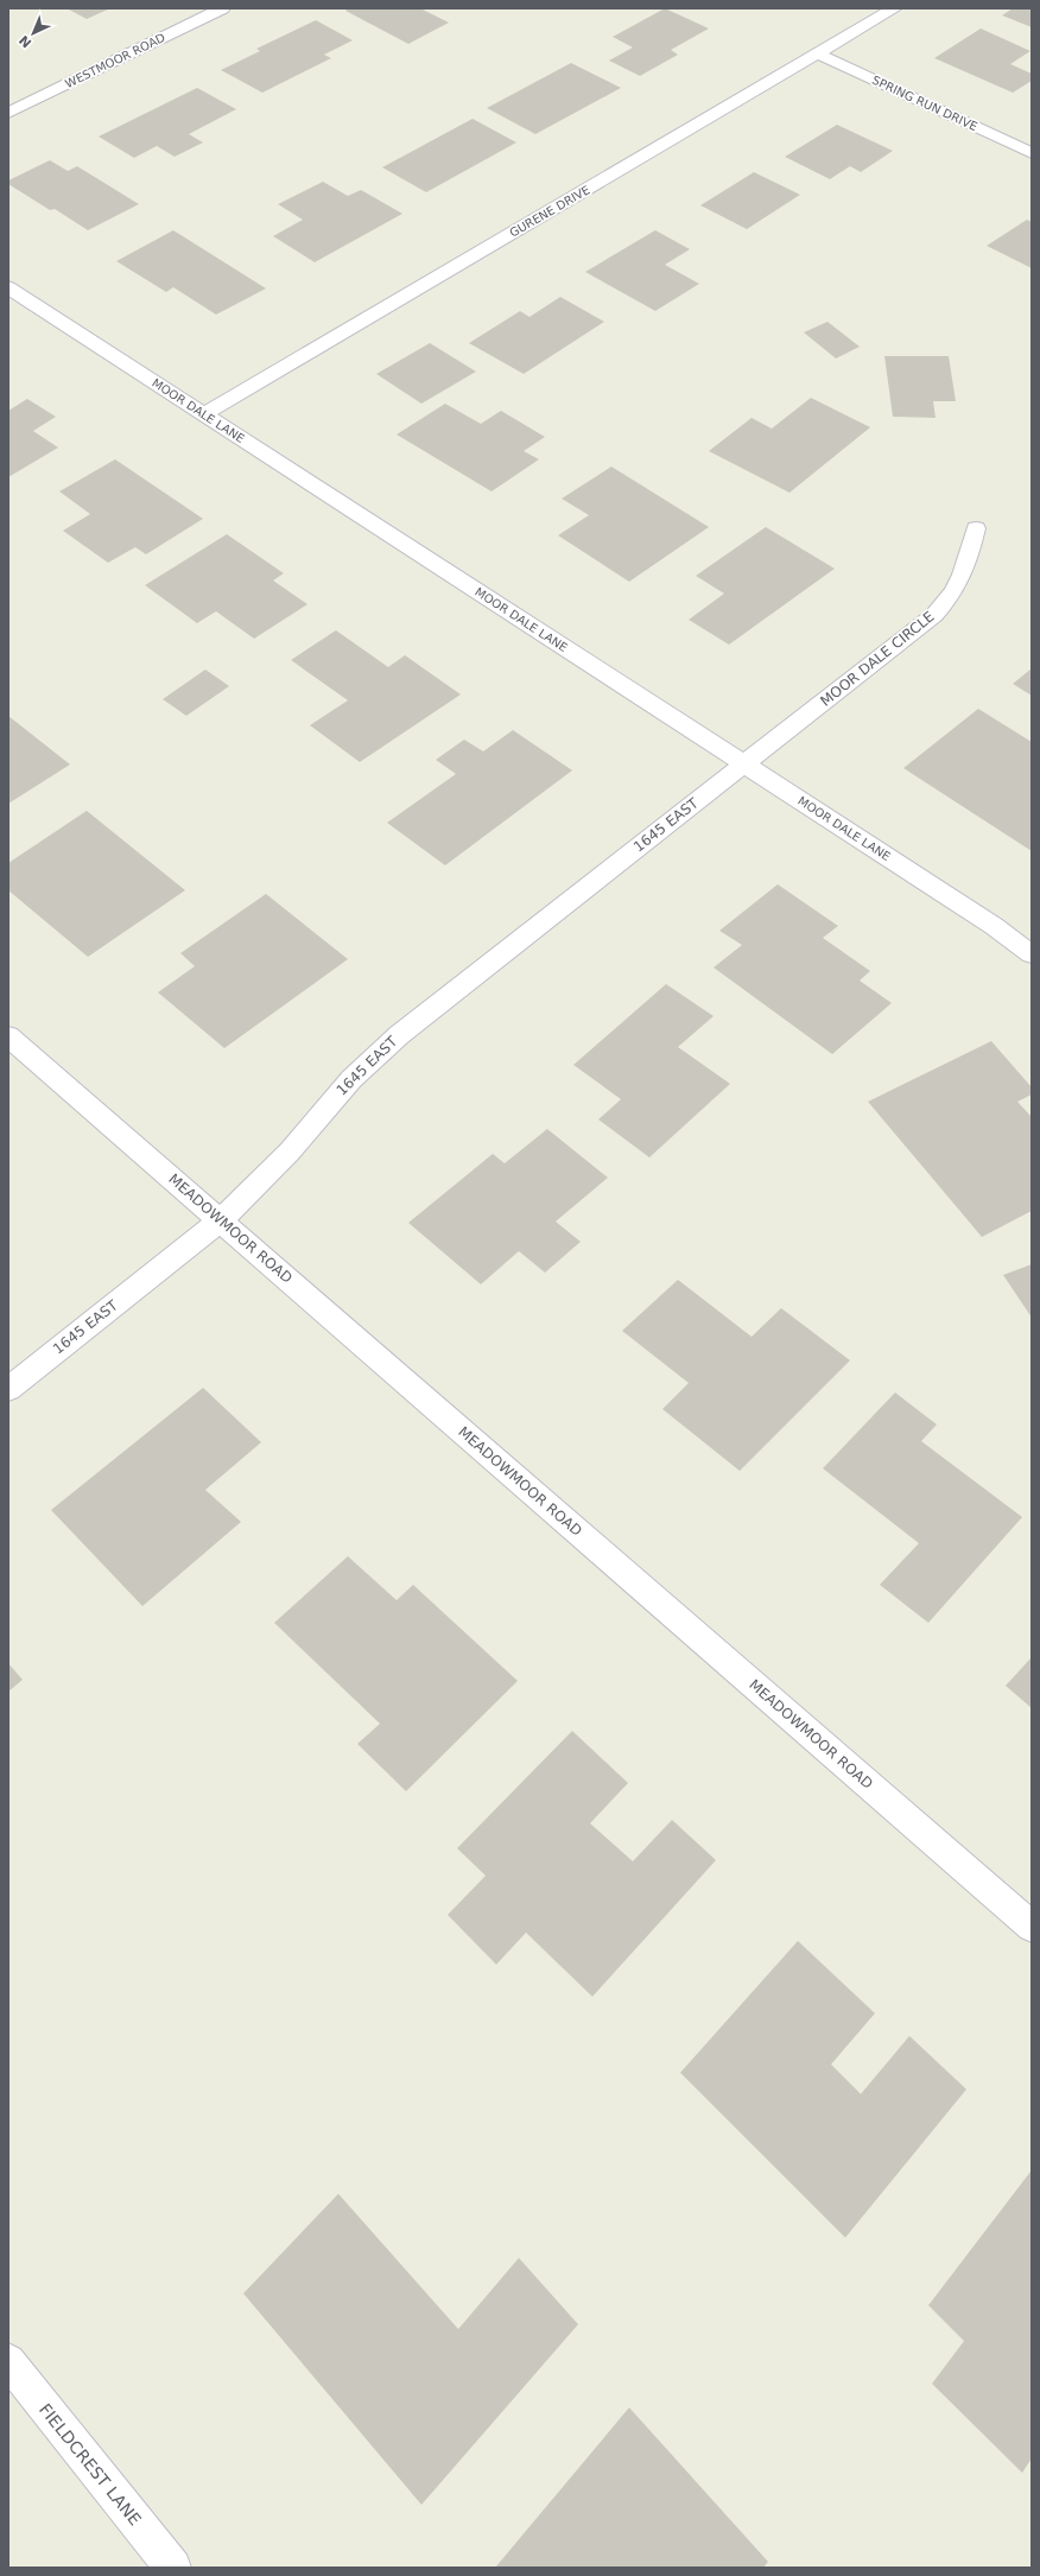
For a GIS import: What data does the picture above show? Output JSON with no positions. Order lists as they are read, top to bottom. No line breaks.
{"streets":{"street":["WESTMOOR ROAD","SPRING RUN DRIVE","GURENE DRIVE","MOOR DALE LANE","MOOR DALE CIRCLE","1645 EAST","MEADOWMOOR ROAD","FIELDCREST LANE"]},"crossings":[["SPRING RUN DRIVE","GURENE DRIVE"],["GURENE DRIVE","MOOR DALE LANE"],["MOOR DALE LANE","MOOR DALE CIRCLE"],["MOOR DALE LANE","1645 EAST"],["MOOR DALE CIRCLE","1645 EAST"],["1645 EAST","MEADOWMOOR ROAD"]],"north":"bottom left"}
